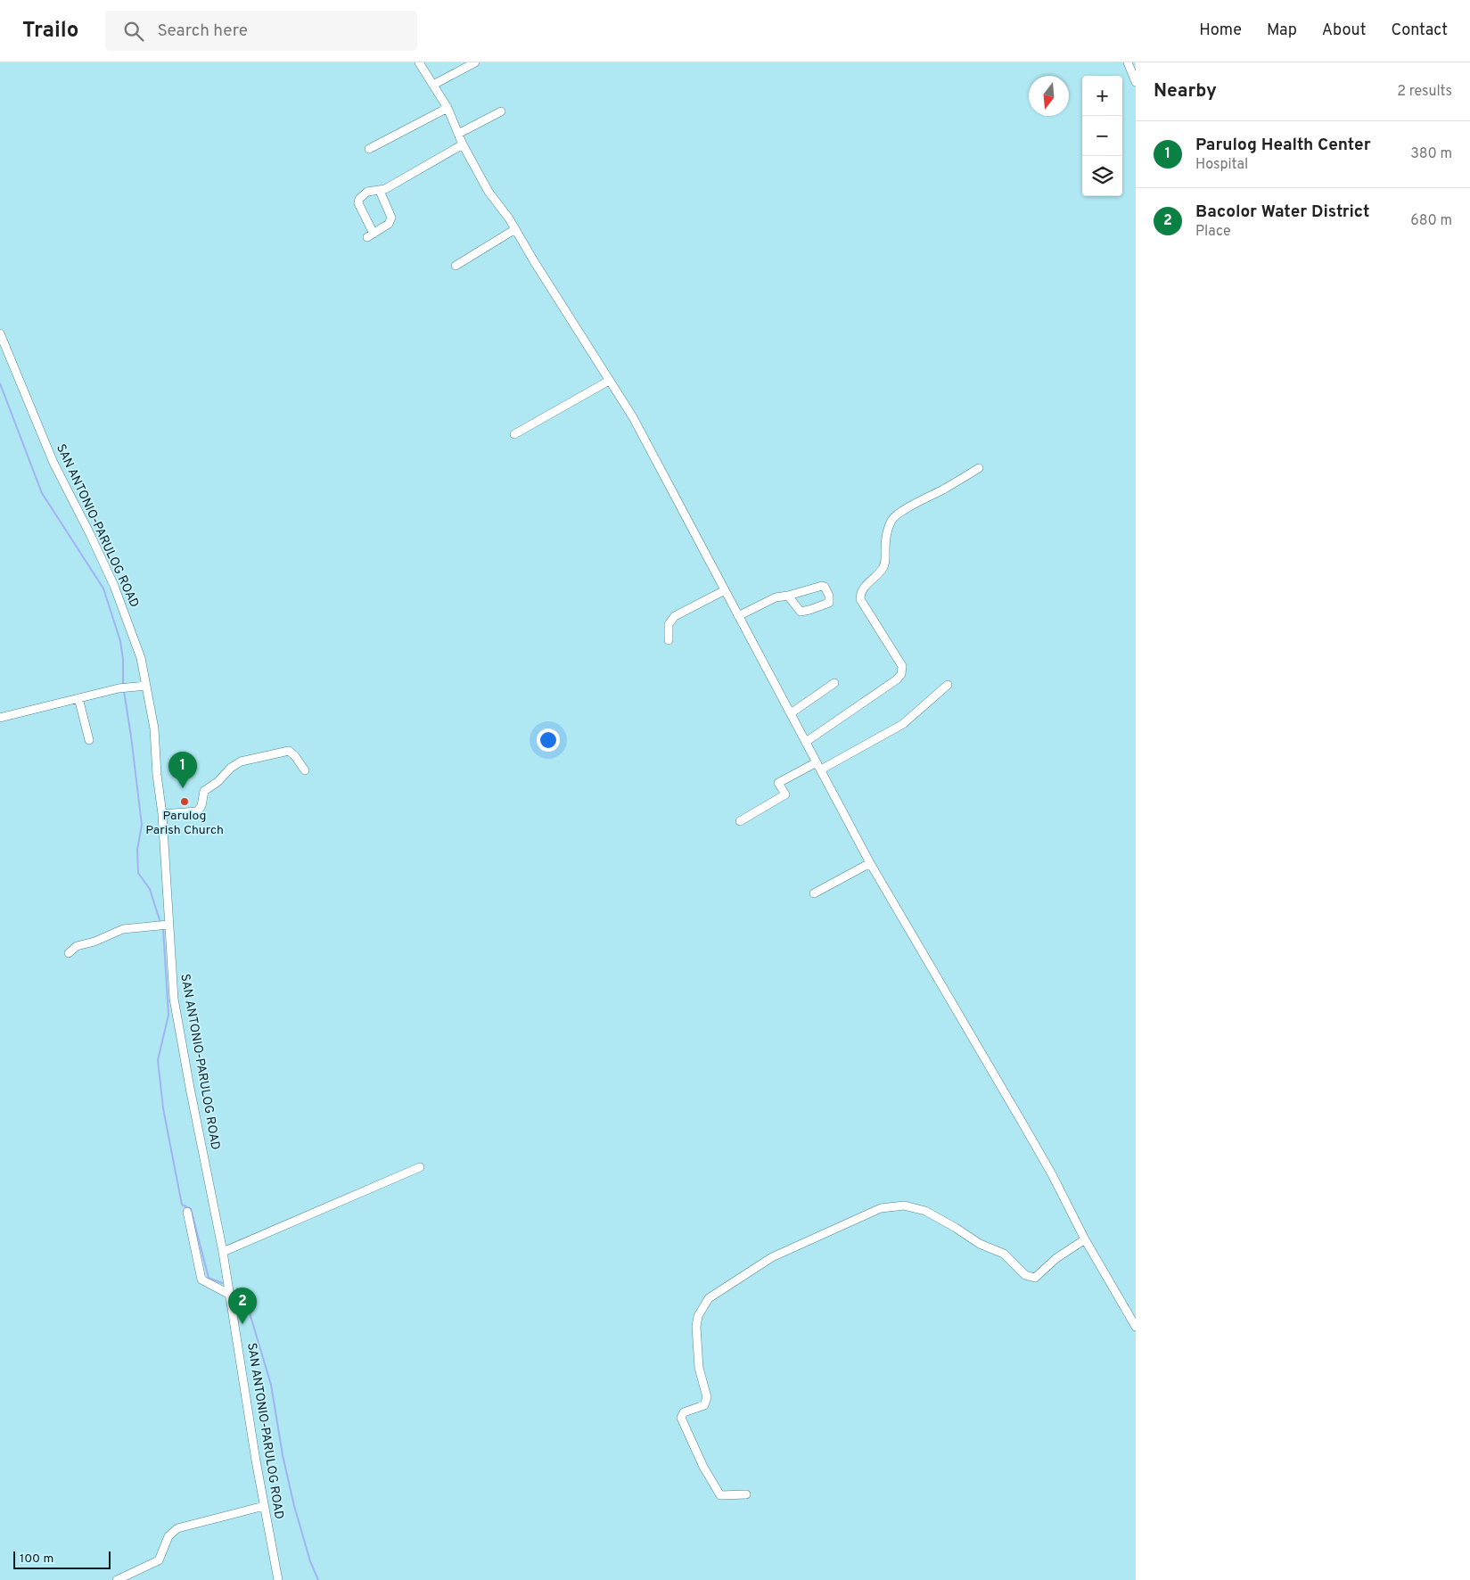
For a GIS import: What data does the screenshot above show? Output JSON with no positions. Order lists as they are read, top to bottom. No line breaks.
{"streets":{"street":["SAN ANTONIO-PARULOG ROAD"]},"places":["Parulog Parish Church"],"scale_bar":"100 m","north":"bottom","page":{"header":"Trailo","search":"Search here","nav":["Home","Map","About","Contact"],"heading":["Nearby","2 results"],"map_buttons":["+","−"],"list":[{"mark":"1","name":"Parulog Health Center","note":"Hospital","value":"380 m"},{"mark":"2","name":"Bacolor Water District","note":"Place","value":"680 m"}],"pins":["1","2"],"scale":"100 m"}}
